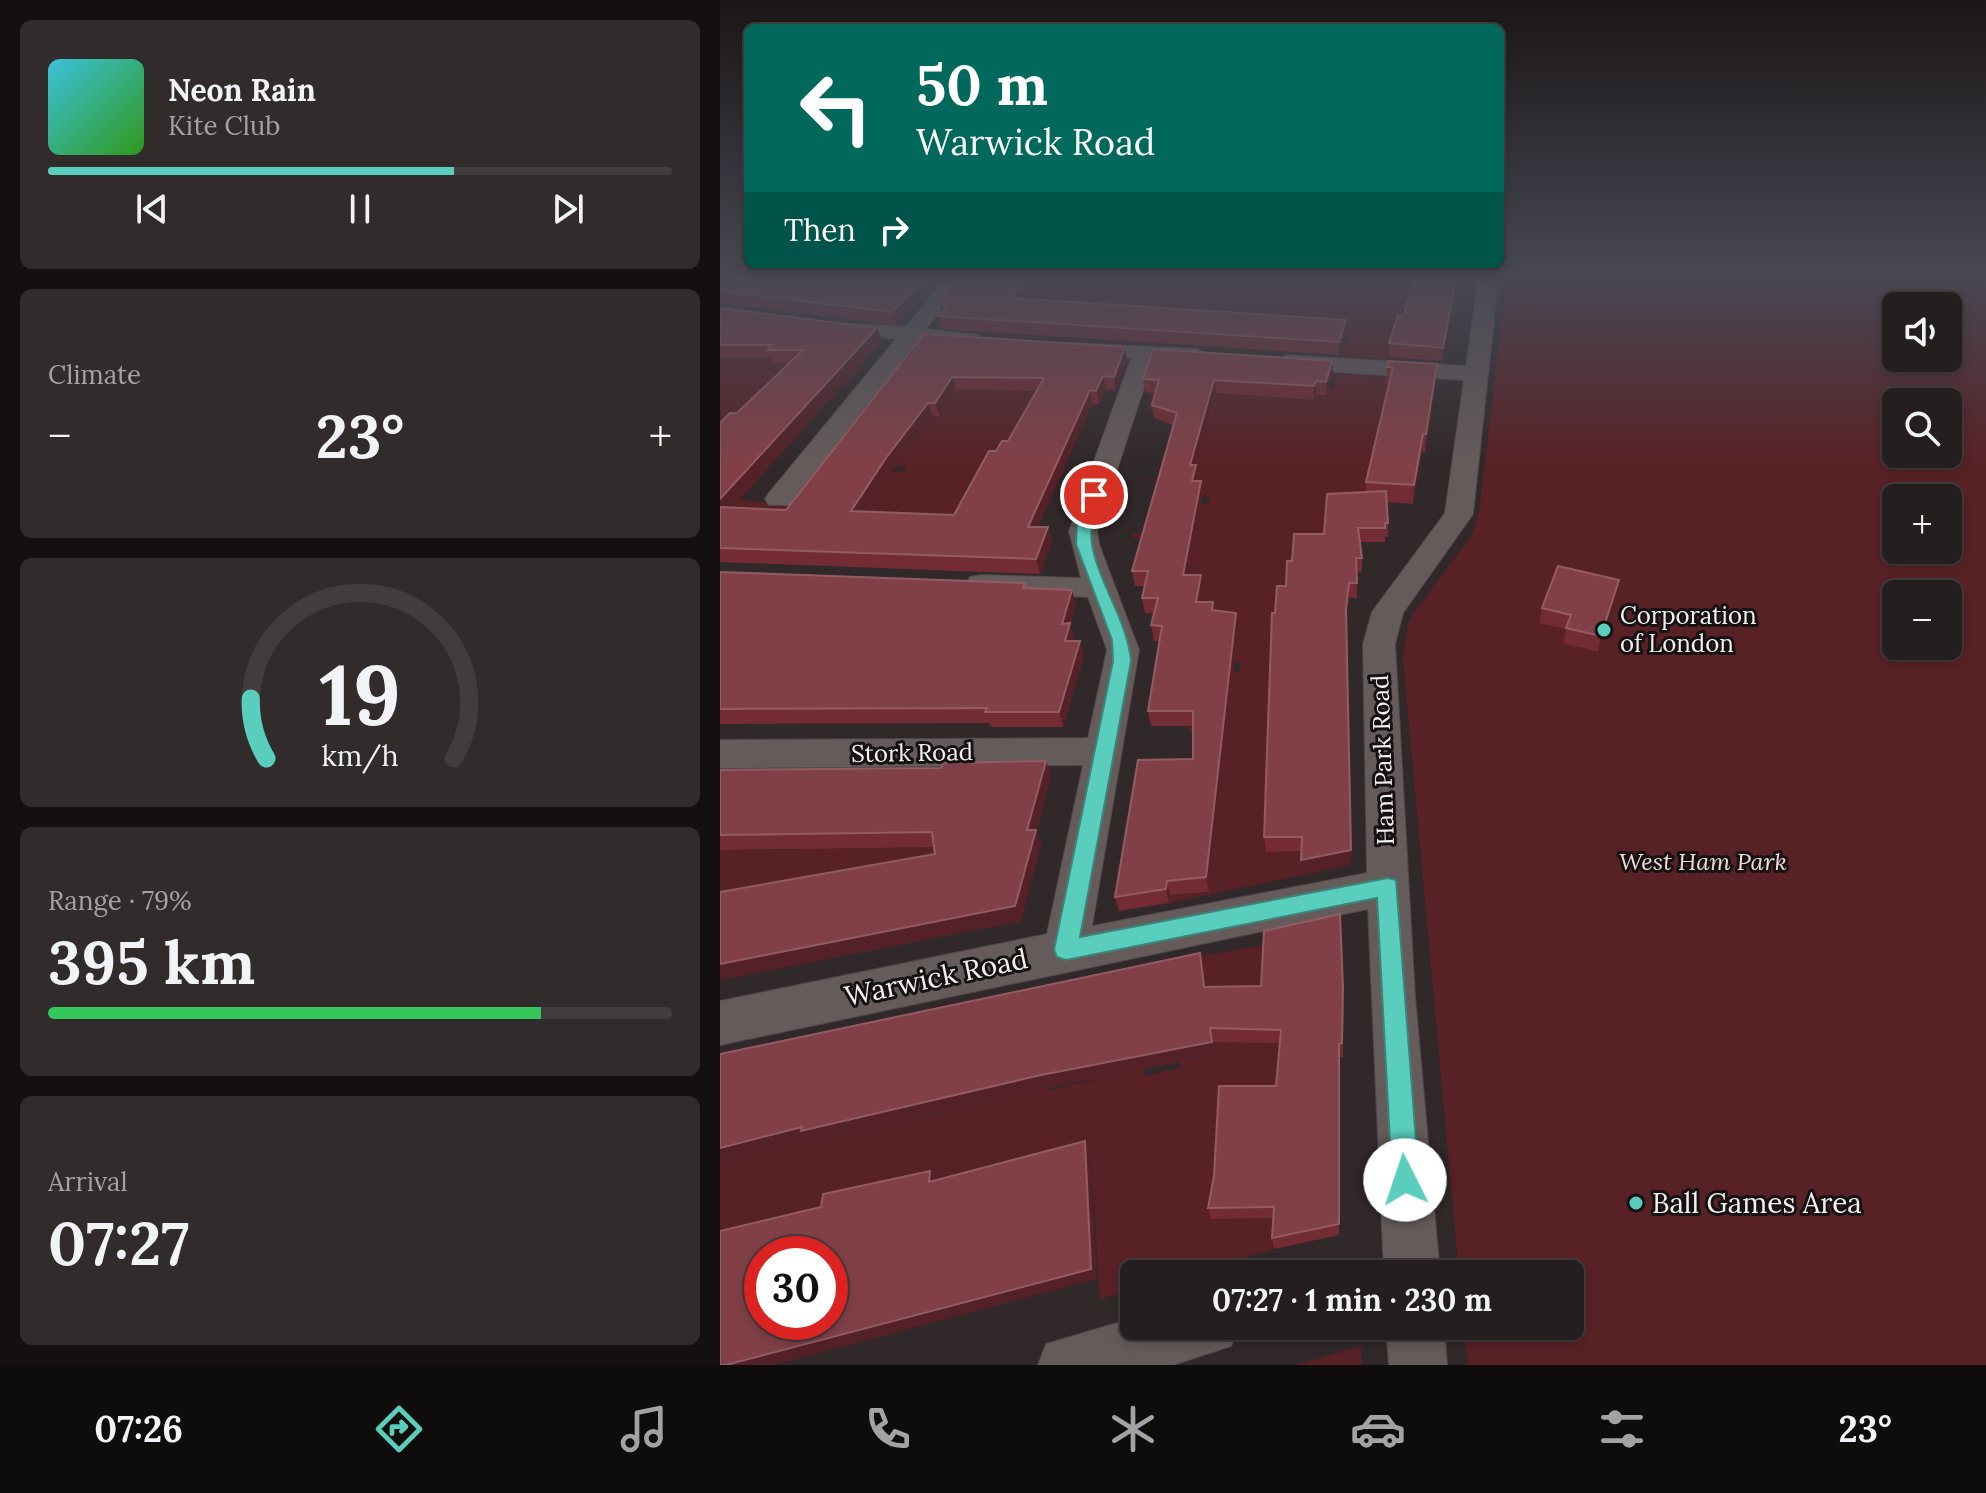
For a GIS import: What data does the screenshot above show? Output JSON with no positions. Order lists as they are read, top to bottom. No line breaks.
{"streets":{"street":["Stork Road","Ham Park Road","Warwick Road"]},"crossings":[["Ham Park Road","Warwick Road"]],"parks":["West Ham Park"],"places":["Corporation of London","Ball Games Area"],"page":{"turn":["50 m","Warwick Road"],"song":["Neon Rain","Kite Club"],"then":"Then","tile":["Climate",["Range · 79%","395 km"],["Arrival","07:27"]],"map_buttons":["+","−"],"heat":["−","23°","+"],"limit":"30","trip":"07:27 · 1 min · 230 m","tabs":["07:26","23°"],"gauge":["19","km/h"]}}
